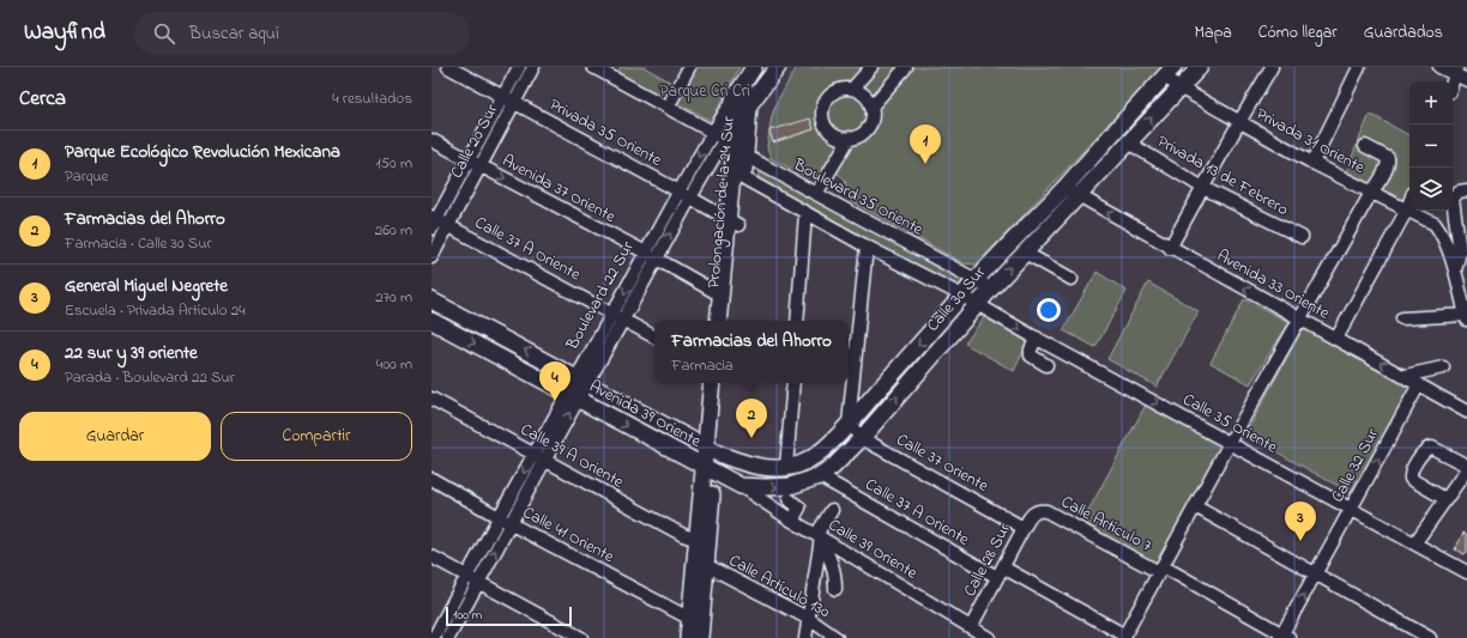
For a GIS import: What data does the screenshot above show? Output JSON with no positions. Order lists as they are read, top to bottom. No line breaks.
{"streets":{"main road":["Prolongación de la 24 Sur","Calle 30 Sur","Avenida 39 Oriente"],"street":["Privada 35 Oriente","Calle 20 Sur","Privada 31 Oriente","Privada 13 de Febrero","Avenida 37 Oriente","Boulevard 35 Oriente","Calle 37 A Oriente","Avenida 33 Oriente","Boulevard 22 Sur","Calle 35 Oriente","Calle 39 A Oriente","Calle 37 Oriente","Calle 32 Sur","Calle Artículo 7","Calle 41 Oriente","Calle 39 Oriente","Calle 28 Sur","Calle Artículo 130"]},"crossings":[["Privada 35 Oriente","Calle 20 Sur"],["Privada 35 Oriente","Prolongación de la 24 Sur"],["Privada 35 Oriente","Boulevard 22 Sur"],["Calle 20 Sur","Avenida 37 Oriente"],["Calle 20 Sur","Calle 37 A Oriente"],["Privada 31 Oriente","Calle 30 Sur"],["Privada 13 de Febrero","Calle 30 Sur"],["Avenida 37 Oriente","Prolongación de la 24 Sur"],["Avenida 37 Oriente","Boulevard 22 Sur"],["Boulevard 35 Oriente","Prolongación de la 24 Sur"],["Boulevard 35 Oriente","Boulevard 22 Sur"],["Boulevard 35 Oriente","Calle 30 Sur"],["Prolongación de la 24 Sur","Boulevard 22 Sur"],["Calle 37 A Oriente","Boulevard 22 Sur"],["Calle 37 A Oriente","Calle 30 Sur"],["Calle 37 A Oriente","Calle 28 Sur"],["Avenida 33 Oriente","Calle 30 Sur"],["Avenida 33 Oriente","Calle 32 Sur"],["Boulevard 22 Sur","Avenida 39 Oriente"],["Boulevard 22 Sur","Calle 39 A Oriente"],["Boulevard 22 Sur","Calle 41 Oriente"],["Calle 30 Sur","Avenida 39 Oriente"],["Calle 30 Sur","Calle 35 Oriente"],["Calle 30 Sur","Calle 37 Oriente"],["Calle 30 Sur","Calle 39 Oriente"],["Calle 35 Oriente","Calle 32 Sur"],["Calle 37 Oriente","Calle 28 Sur"],["Calle 32 Sur","Calle Artículo 7"],["Calle Artículo 7","Calle 28 Sur"],["Calle 39 Oriente","Calle 28 Sur"]],"one_way":["Avenida 37 Oriente","Avenida 33 Oriente","Calle 35 Oriente"],"parks":["Parque Cri Cri"],"scale_bar":"100 m","page":{"header":"Wayfind","search":"Buscar aquí","nav":["Mapa","Cómo llegar","Guardados"],"heading":["Cerca","4 resultados"],"map_buttons":["+","−"],"pins":["1","4","2","3"],"list":[{"mark":"1","name":"Parque Ecológico Revolución Mexicana","note":"Parque","value":"150 m"},{"mark":"2","name":"Farmacias del Ahorro","note":"Farmacia · Calle 30 Sur","value":"260 m"},{"mark":"3","name":"General Miguel Negrete","note":"Escuela · Privada Artículo 24","value":"270 m"},{"mark":"4","name":"22 sur y 39 oriente","note":"Parada · Boulevard 22 Sur","value":"400 m"}],"popup":["Farmacias del Ahorro","Farmacia"],"buttons":["Guardar","Compartir"],"scale":"100 m"}}
